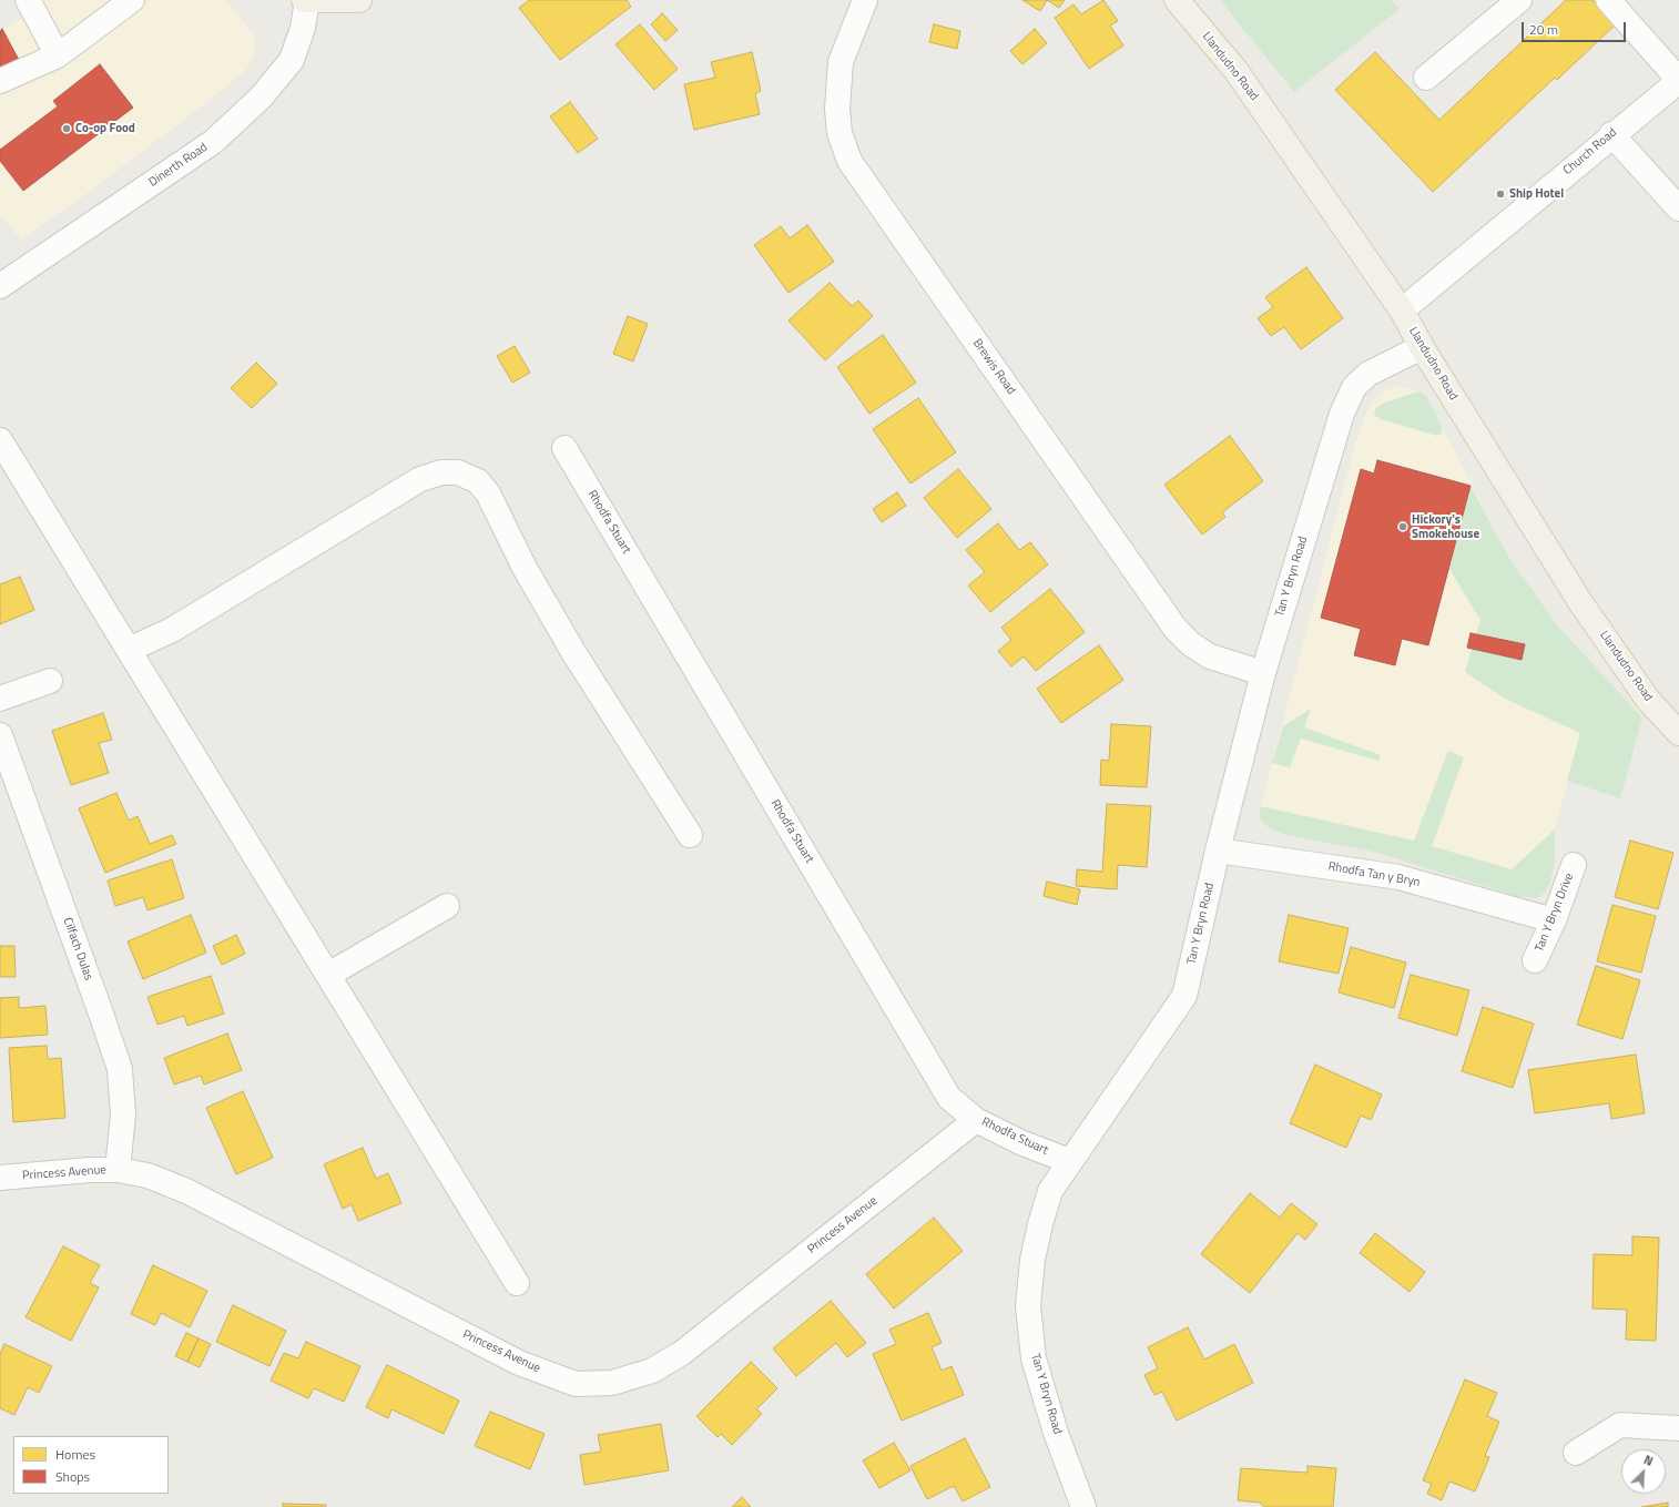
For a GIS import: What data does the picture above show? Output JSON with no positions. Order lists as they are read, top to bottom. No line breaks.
{"streets":{"main road":["Llandudno Road"],"street":["Church Road","Dinerth Road","Brewis Road","Rhodfa Stuart","Tan Y Bryn Road","Rhodfa Tan y Bryn","Tan Y Bryn Drive","Cilfach Dulas","Princess Avenue"]},"crossings":[["Llandudno Road","Church Road"],["Llandudno Road","Tan Y Bryn Road"],["Brewis Road","Tan Y Bryn Road"],["Rhodfa Stuart","Tan Y Bryn Road"],["Rhodfa Stuart","Princess Avenue"],["Tan Y Bryn Road","Rhodfa Tan y Bryn"],["Rhodfa Tan y Bryn","Tan Y Bryn Drive"],["Cilfach Dulas","Princess Avenue"]],"places":["Co-op Food","Ship Hotel","Hickory's Smokehouse"],"legend":["Homes","Shops"],"scale_bar":"20 m","north":"top right"}
